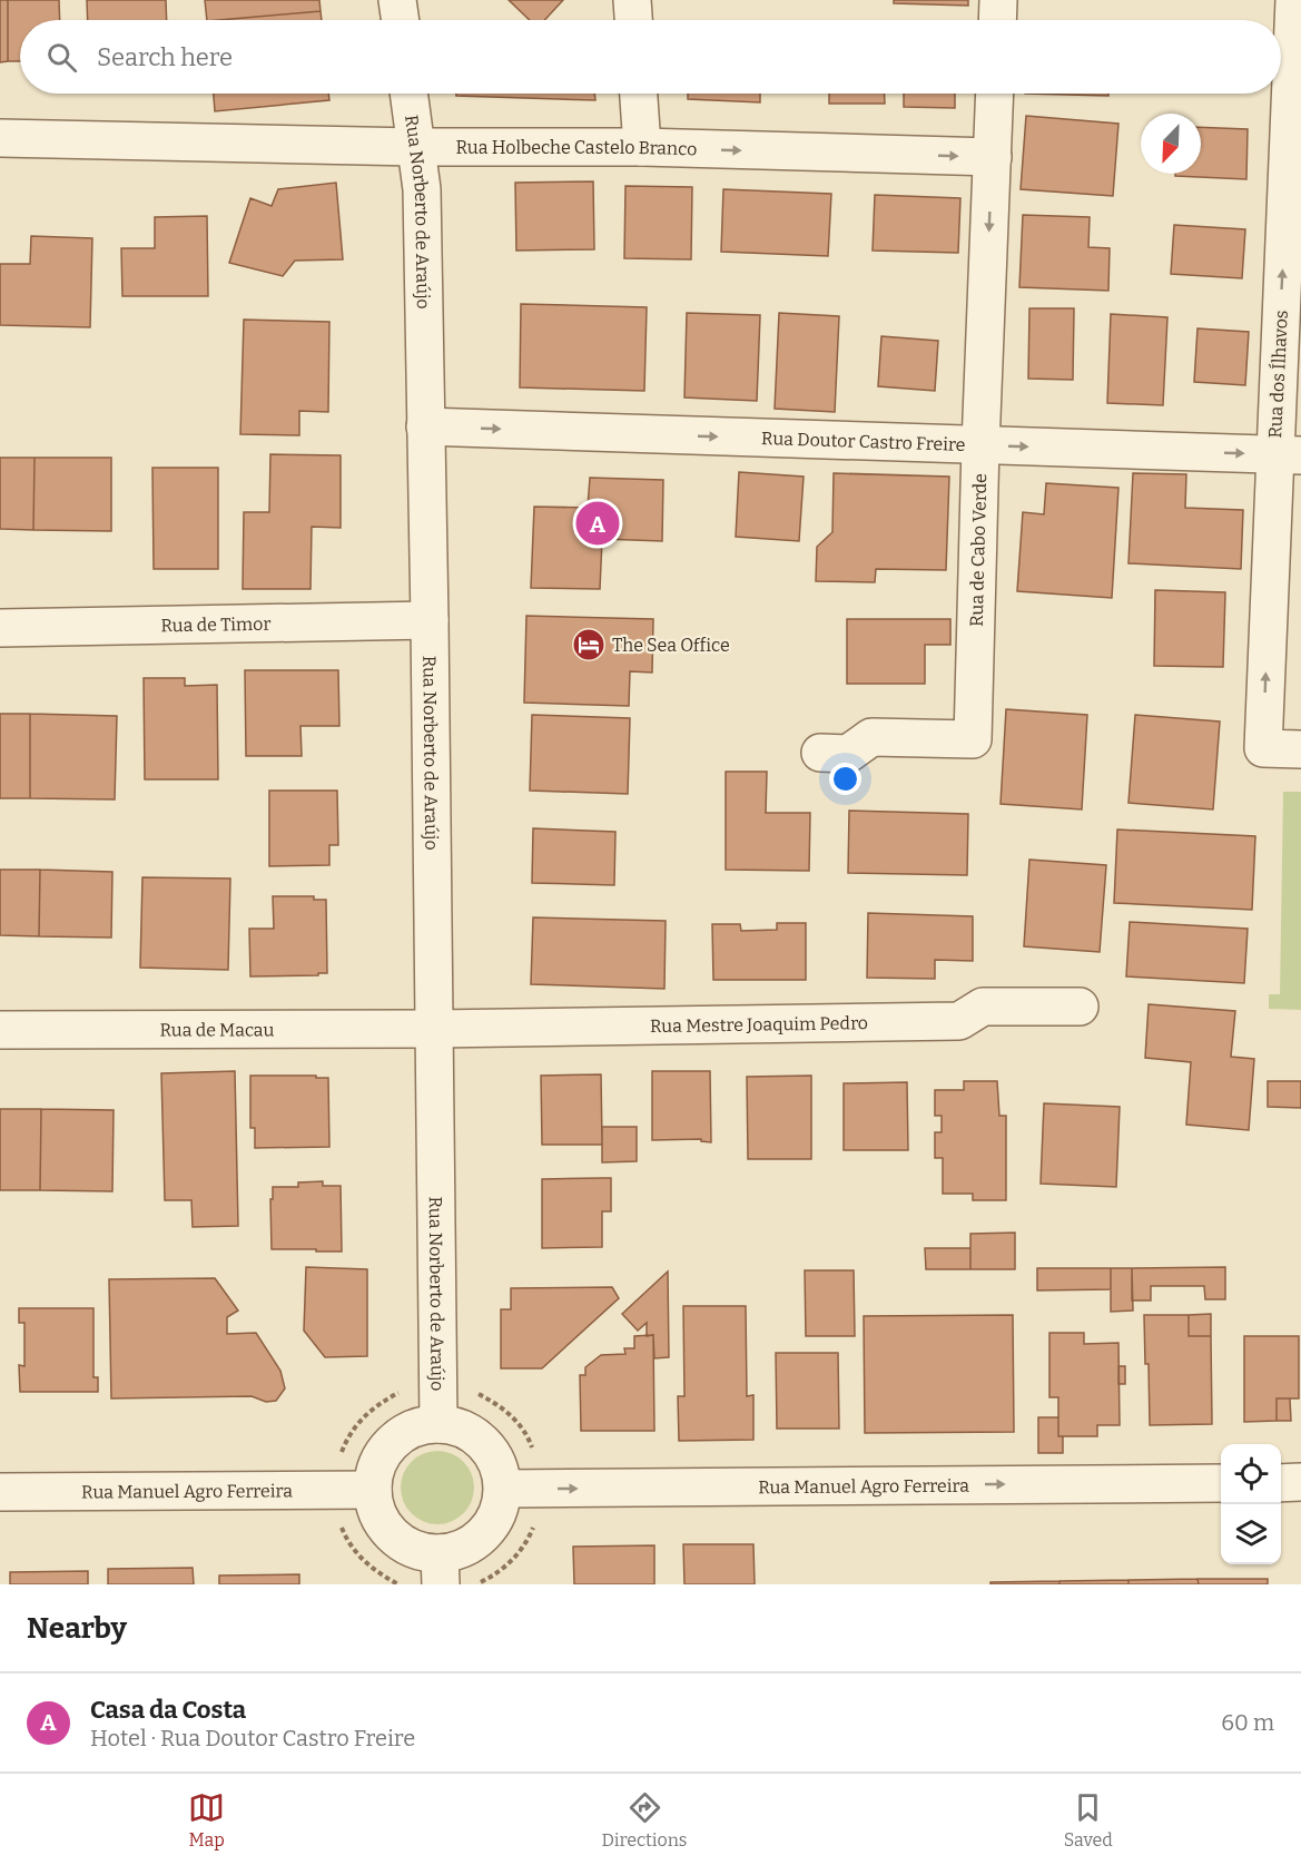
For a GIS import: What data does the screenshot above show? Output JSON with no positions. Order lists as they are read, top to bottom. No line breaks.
{"streets":{"street":["Rua Holbeche Castelo Branco","Rua Norberto de Araújo","Rua dos Ílhavos","Rua Doutor Castro Freire","Rua de Cabo Verde","Rua de Timor","Rua Mestre Joaquim Pedro","Rua de Macau","Rua Manuel Agro Ferreira"]},"crossings":[["Rua Holbeche Castelo Branco","Rua Norberto de Araújo"],["Rua Holbeche Castelo Branco","Rua de Cabo Verde"],["Rua Norberto de Araújo","Rua Doutor Castro Freire"],["Rua Norberto de Araújo","Rua de Timor"],["Rua Norberto de Araújo","Rua Mestre Joaquim Pedro"],["Rua Norberto de Araújo","Rua de Macau"],["Rua Norberto de Araújo","Rua Manuel Agro Ferreira"],["Rua dos Ílhavos","Rua Doutor Castro Freire"],["Rua Doutor Castro Freire","Rua de Cabo Verde"],["Rua Mestre Joaquim Pedro","Rua de Macau"]],"one_way":["Rua Holbeche Castelo Branco","Rua dos Ílhavos","Rua Doutor Castro Freire","Rua de Cabo Verde","Rua Manuel Agro Ferreira"],"places":{"hotel":["The Sea Office"]},"north":"bottom left","page":{"search":"Search here","pins":"A","heading":"Nearby","list":[{"mark":"A","name":"Casa da Costa","note":"Hotel · Rua Doutor Castro Freire","value":"60 m"}],"nav":["Map","Directions","Saved"]}}
